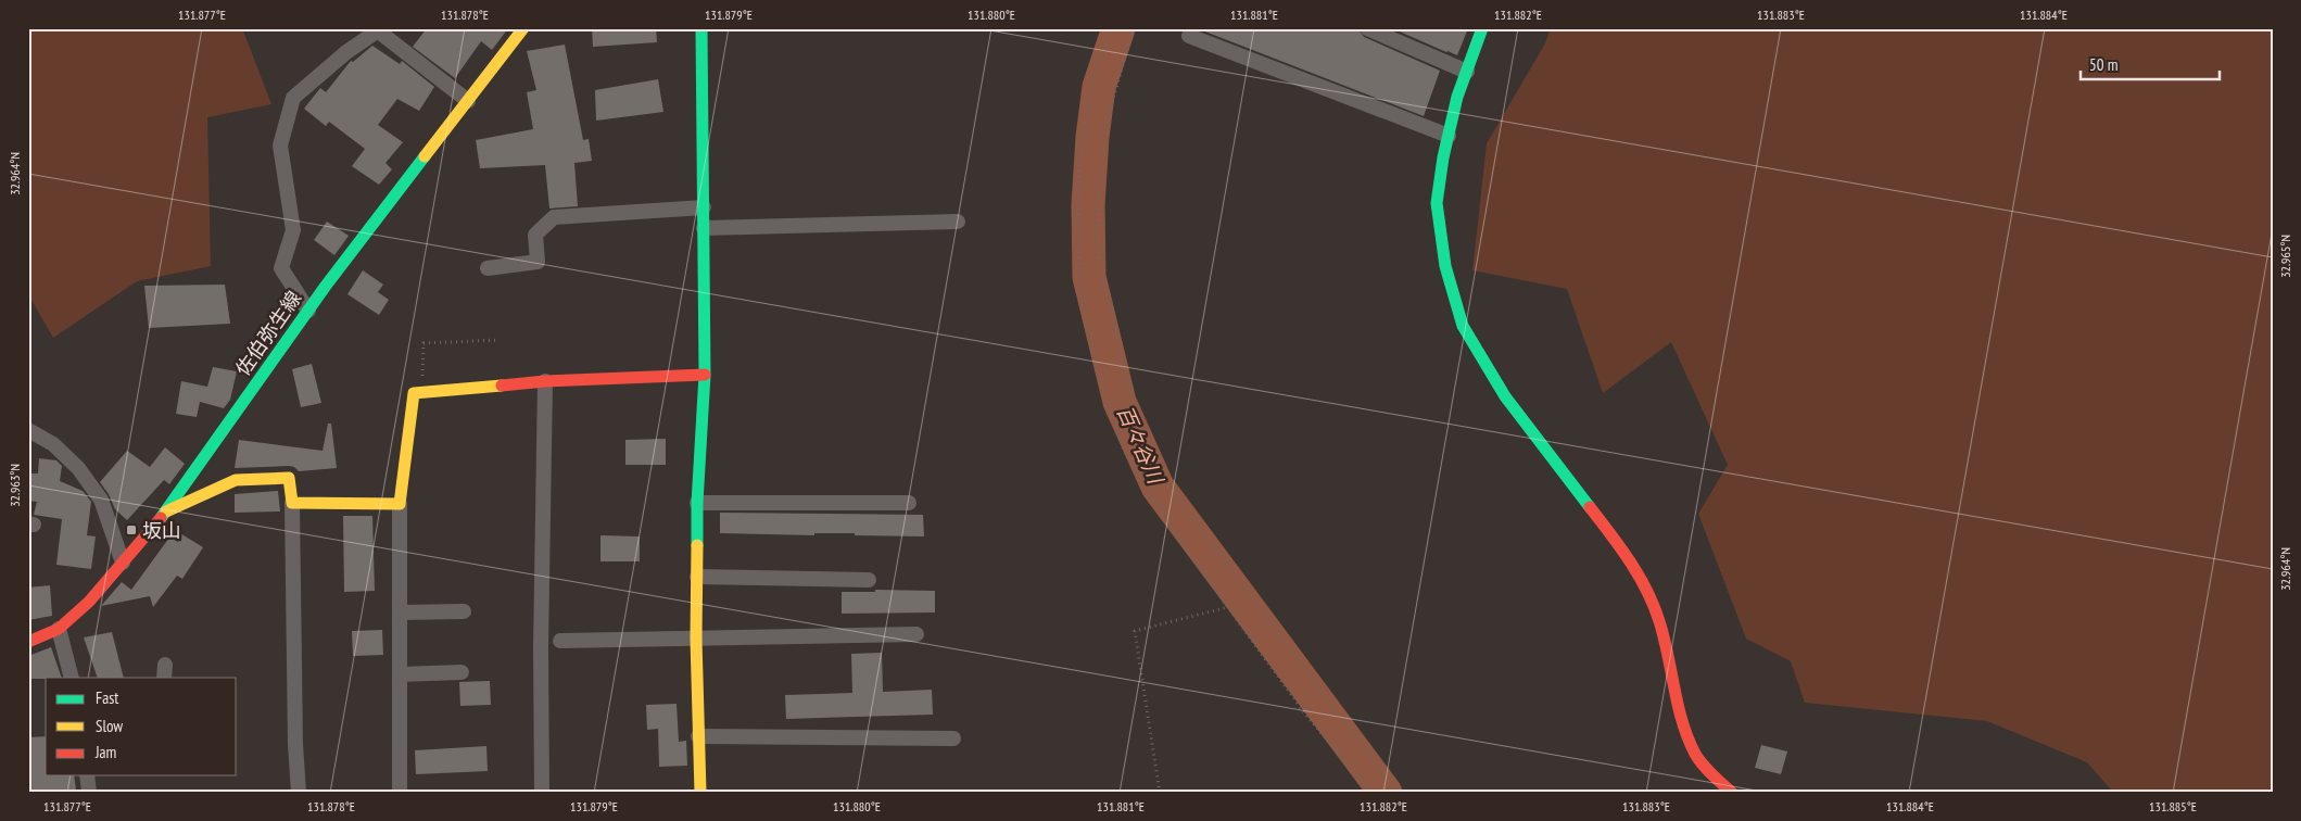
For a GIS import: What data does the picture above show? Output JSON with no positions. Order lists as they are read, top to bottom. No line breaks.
{"streets":{"street":["佐伯弥生線"]},"water":["百々谷川"],"places":{"transit":["坂山"]},"legend":["Fast","Slow","Jam"],"scale_bar":"50 m","coordinates":["131.877°E","131.878°E","131.879°E","131.880°E","131.881°E","131.882°E","131.883°E","131.884°E","32.964°N","32.965°N","32.963°N","131.885°E"]}
